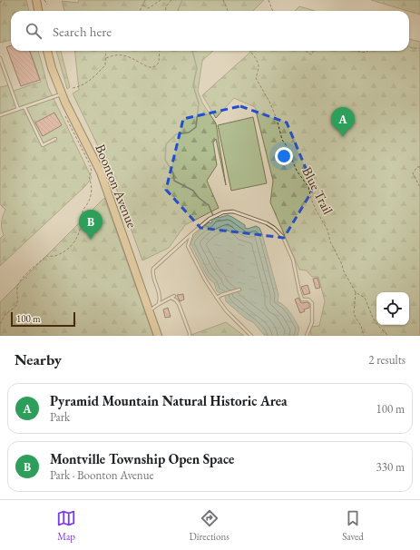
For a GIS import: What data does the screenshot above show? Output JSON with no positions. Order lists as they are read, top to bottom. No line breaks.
{"streets":{"main road":["Boonton Avenue"],"path":["Blue Trail"]},"scale_bar":"100 m","page":{"search":"Search here","pins":["A","B"],"scale":"100 m","heading":["Nearby","2 results"],"list":[{"mark":"A","name":"Pyramid Mountain Natural Historic Area","note":"Park","value":"100 m"},{"mark":"B","name":"Montville Township Open Space","note":"Park · Boonton Avenue","value":"330 m"}],"nav":["Map","Directions","Saved"]}}
